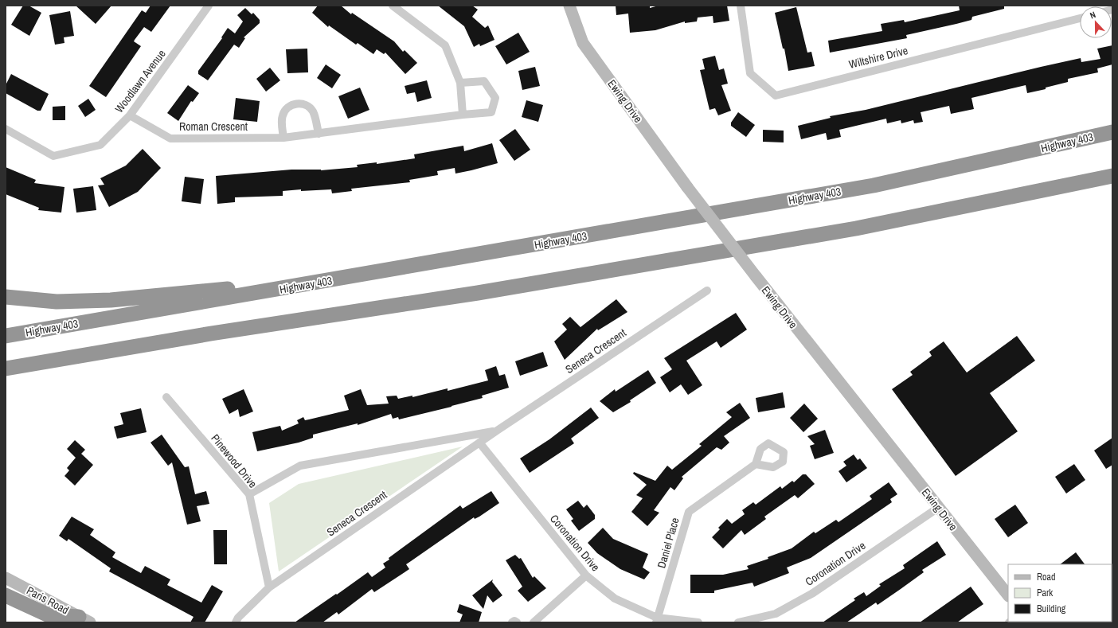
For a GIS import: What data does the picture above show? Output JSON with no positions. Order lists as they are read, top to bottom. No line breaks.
{"streets":{"highway":["Highway 403"],"street":["Wiltshire Drive","Woodlawn Avenue","Ewing Drive","Roman Crescent","Seneca Crescent","Pinewood Drive","Coronation Drive","Daniel Place","Paris Road"]},"crossings":[["Woodlawn Avenue","Roman Crescent"],["Ewing Drive","Coronation Drive"],["Seneca Crescent","Pinewood Drive"],["Seneca Crescent","Coronation Drive"],["Coronation Drive","Daniel Place"]],"legend":["Road","Park","Building"],"north":"top"}
